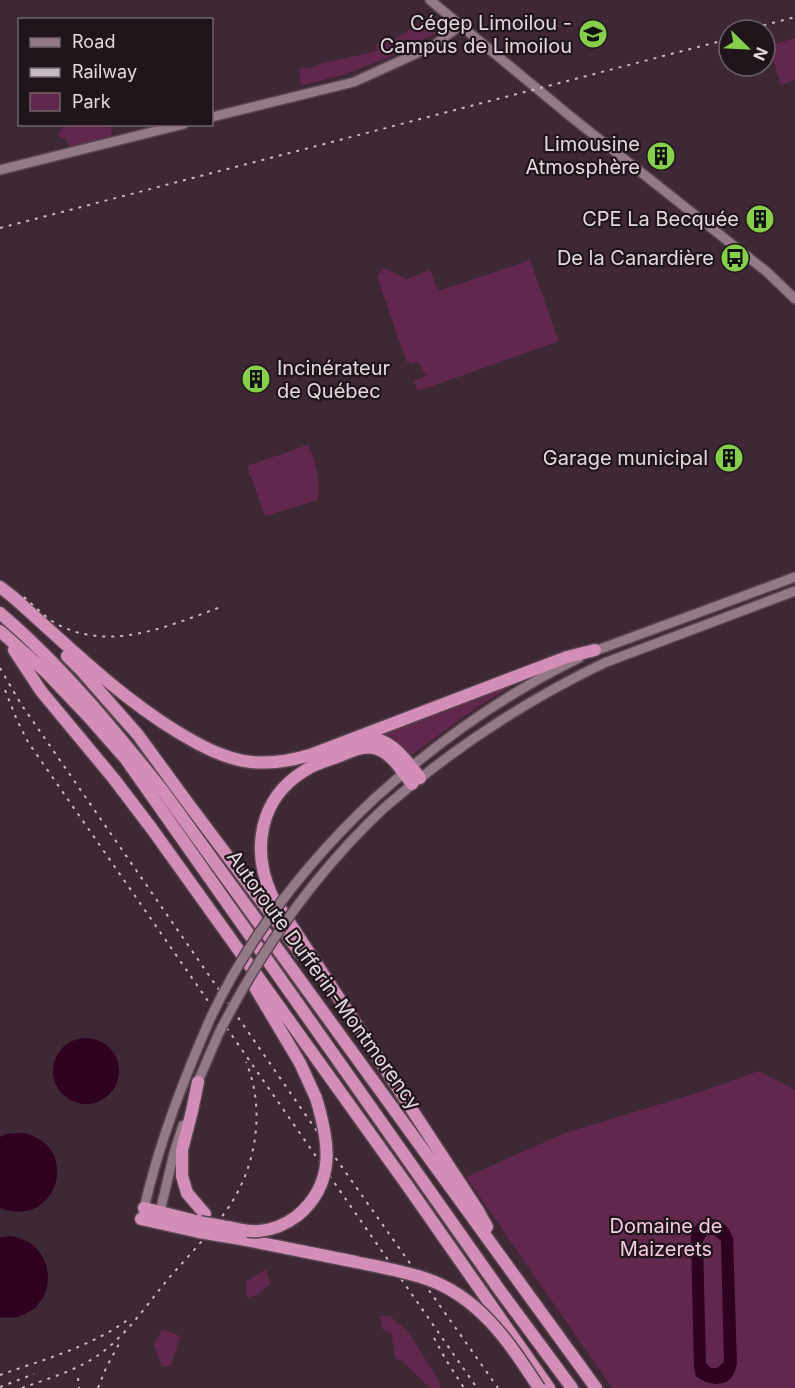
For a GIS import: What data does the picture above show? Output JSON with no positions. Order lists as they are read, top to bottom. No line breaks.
{"streets":{"highway":["Autoroute Dufferin-Montmorency"]},"parks":["Domaine de Maizerets"],"places":{"school or university":["Cégep Limoilou - Campus de Limoilou"],"building":["Limousine Atmosphère","CPE La Becquée","Incinérateur de Québec","Garage municipal"],"bus stop":["De la Canardière"]},"legend":["Road","Railway","Park"],"north":"bottom right"}
